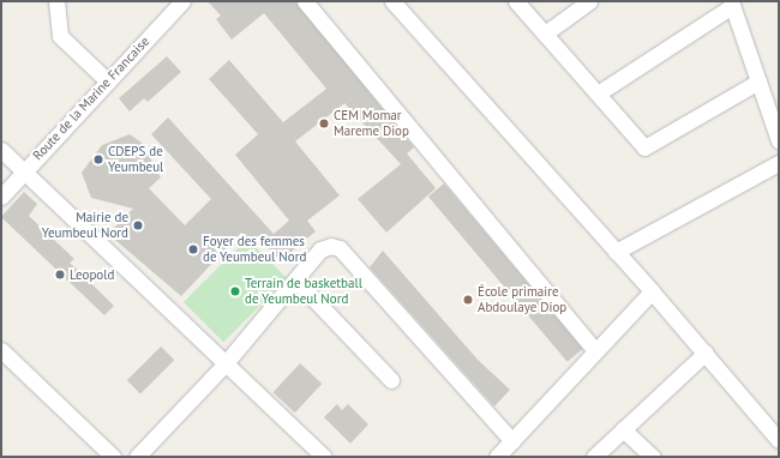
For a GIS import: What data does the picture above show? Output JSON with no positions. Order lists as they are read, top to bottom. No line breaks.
{"streets":{"street":["Route de la Marine Francaise"]},"places":["CEM Momar Mareme Diop","CDEPS de Yeumbeul","Mairie de Yeumbeul Nord","Foyer des femmes de Yeumbeul Nord","Leopold","Terrain de basketball de Yeumbeul Nord","École primaire Abdoulaye Diop"]}
